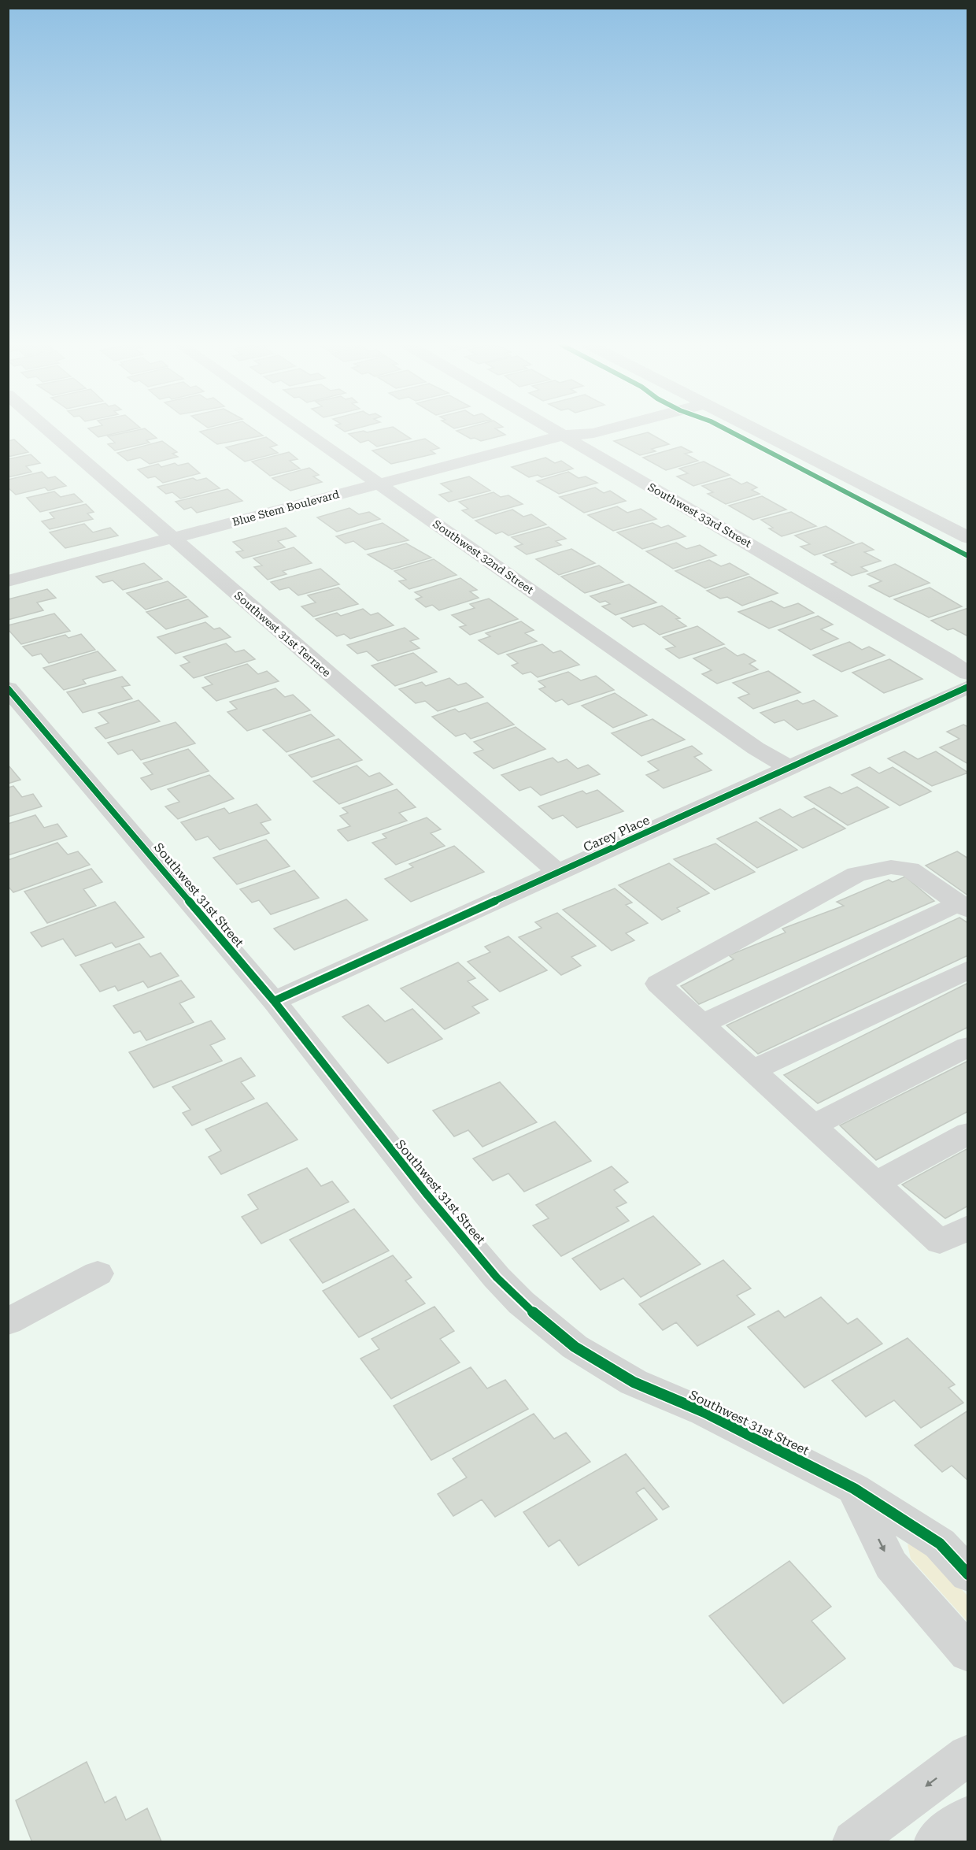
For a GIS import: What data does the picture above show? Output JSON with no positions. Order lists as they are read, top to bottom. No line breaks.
{"streets":{"street":["Blue Stem Boulevard","Southwest 33rd Street","Southwest 32nd Street","Southwest 31st Terrace","Carey Place","Southwest 31st Street"]},"crossings":[["Blue Stem Boulevard","Southwest 33rd Street"],["Blue Stem Boulevard","Southwest 32nd Street"],["Blue Stem Boulevard","Southwest 31st Terrace"],["Southwest 32nd Street","Carey Place"],["Southwest 31st Terrace","Carey Place"],["Carey Place","Southwest 31st Street"]]}
